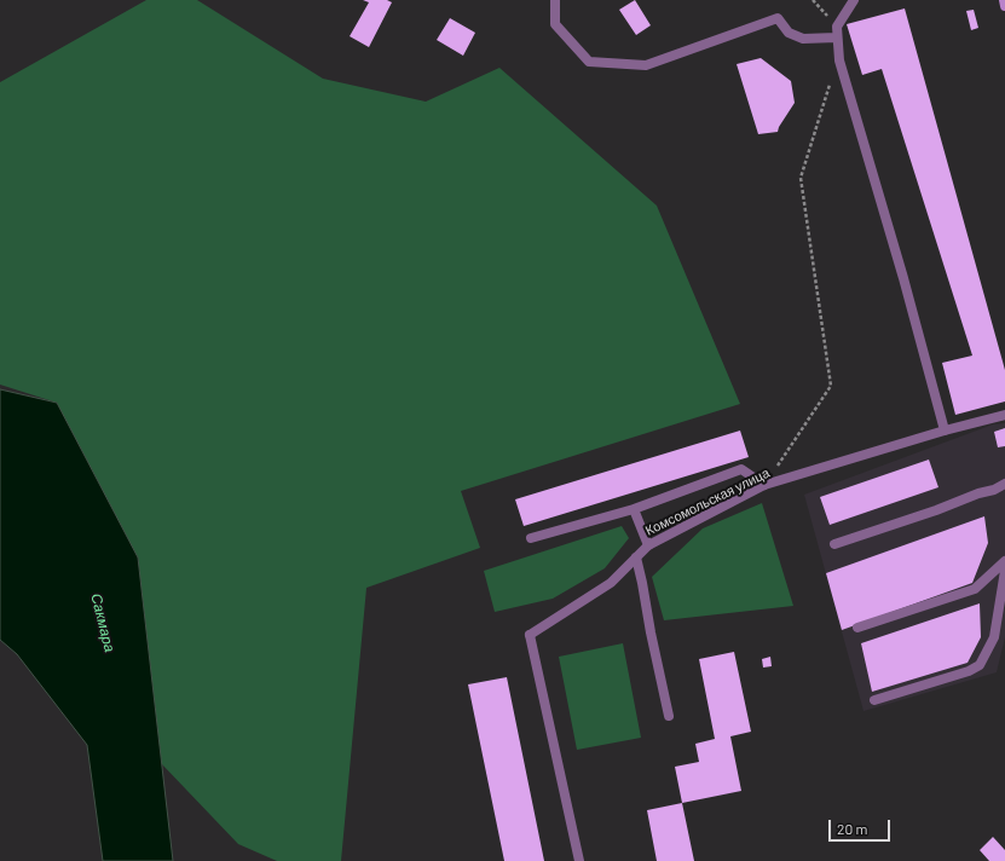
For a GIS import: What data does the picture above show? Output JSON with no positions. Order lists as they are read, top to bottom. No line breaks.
{"streets":{"street":["Комсомольская улица"]},"water":["Сакмара"],"scale_bar":"20 m"}
